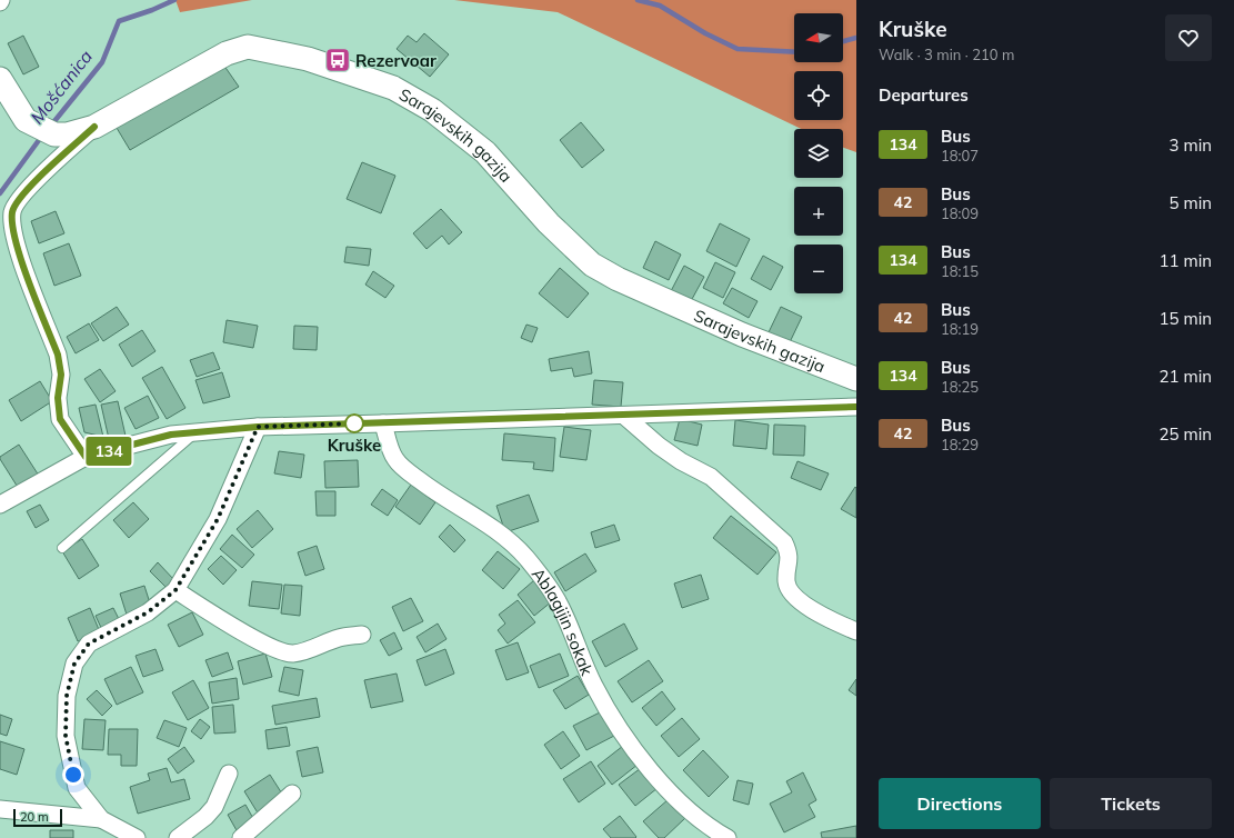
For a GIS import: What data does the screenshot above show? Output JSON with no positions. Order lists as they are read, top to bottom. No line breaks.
{"streets":{"main road":["Sarajevskih gazija"],"street":["Ablagijin sokak"]},"water":["Mošćanica"],"places":{"bus stop":["Rezervoar"],"other":["Kruške"]},"lines":["bus line 134"],"scale_bar":"20 m","north":"left","page":{"on_map":"134","heading":[["Kruške","Walk · 3 min · 210 m"],"Departures"],"map_buttons":["+","−"],"list":[{"mark":"134","name":"Bus","note":"18:07","value":"3 min"},{"mark":"42","name":"Bus","note":"18:09","value":"5 min"},{"mark":"134","name":"Bus","note":"18:15","value":"11 min"},{"mark":"42","name":"Bus","note":"18:19","value":"15 min"},{"mark":"134","name":"Bus","note":"18:25","value":"21 min"},{"mark":"42","name":"Bus","note":"18:29","value":"25 min"}],"buttons":["Directions","Tickets"],"scale":"20 m"}}
